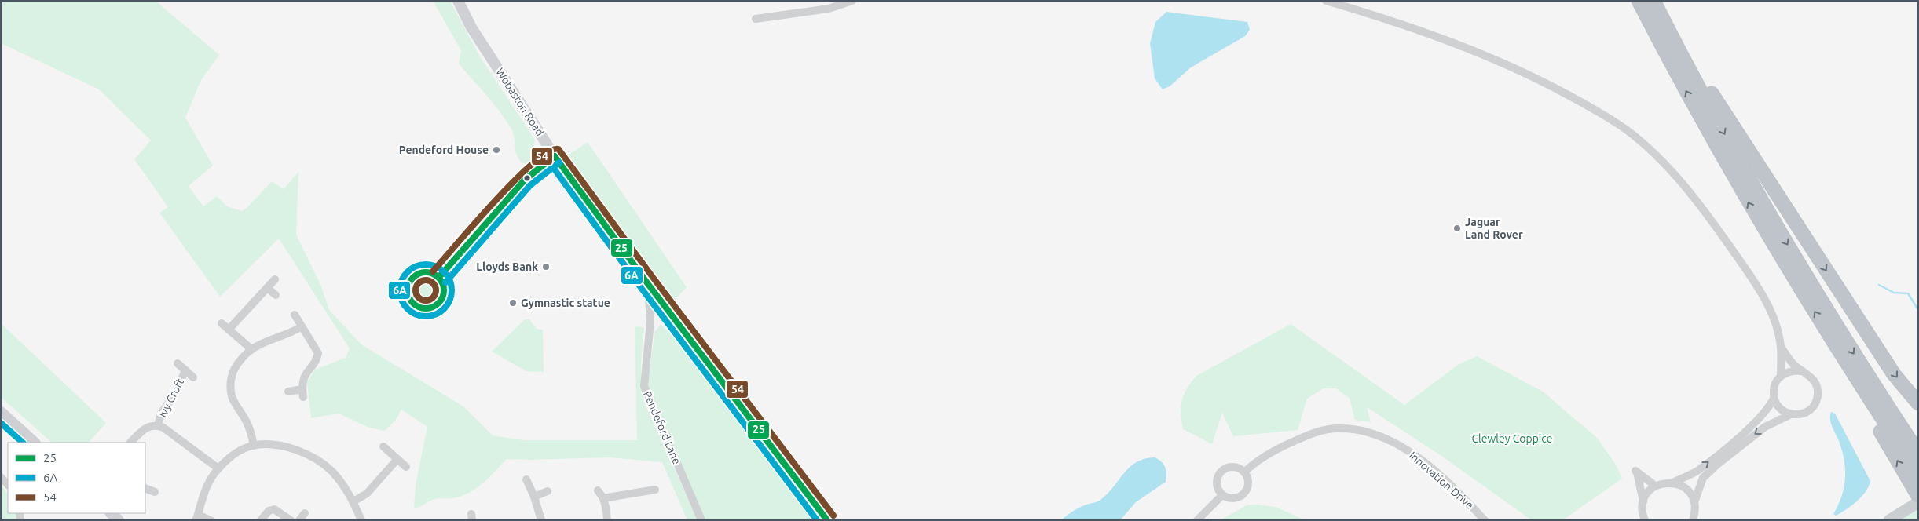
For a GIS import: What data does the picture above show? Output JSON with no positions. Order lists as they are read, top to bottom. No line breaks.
{"streets":{"street":["Wobaston Road","Ivy Croft","Pendeford Lane","Innovation Drive"]},"crossings":[["Wobaston Road","Pendeford Lane"]],"parks":["Clewley Coppice"],"places":["Pendeford House","Jaguar Land Rover","Lloyds Bank","Gymnastic statue"],"lines":["transit line 54","transit line 25","transit line 6A"],"legend":["25","6A","54"]}
